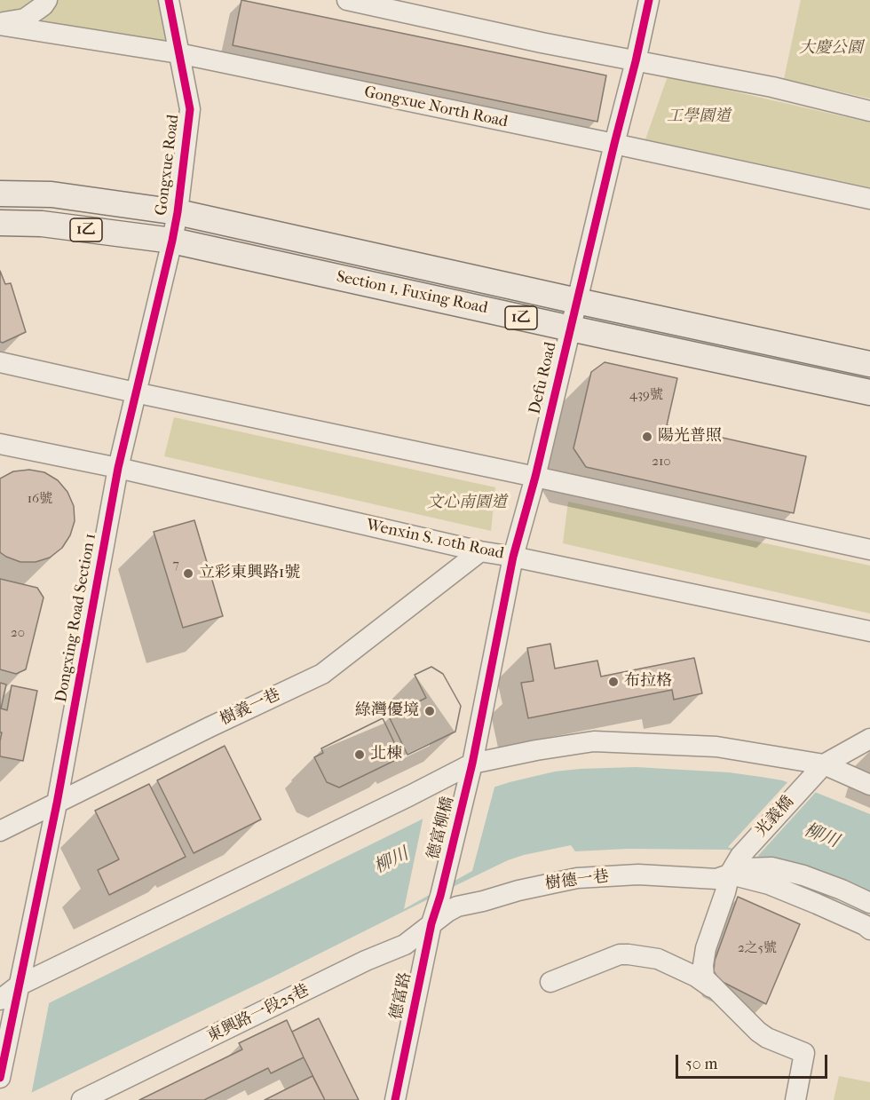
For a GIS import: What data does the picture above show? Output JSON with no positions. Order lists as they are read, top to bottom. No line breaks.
{"streets":{"main road":["1乙","Section 1, Fuxing Road"],"street":["Gongxue North Road","Gongxue Road","Defu Road","Wenxin S. 10th Road","Dongxing Road Section 1","樹義一巷","光義橋","德富柳橋","樹德一巷","德富路","東興路一段25巷"]},"crossings":[["Gongxue North Road","Gongxue Road"],["Gongxue North Road","Defu Road"],["Gongxue Road","1乙"],["Gongxue Road","Section 1, Fuxing Road"],["Gongxue Road","Dongxing Road Section 1"],["1乙","Section 1, Fuxing Road"],["1乙","Dongxing Road Section 1"],["Section 1, Fuxing Road","Defu Road"],["Section 1, Fuxing Road","Dongxing Road Section 1"],["Defu Road","Wenxin S. 10th Road"],["Defu Road","德富柳橋"],["Wenxin S. 10th Road","Dongxing Road Section 1"],["Wenxin S. 10th Road","樹義一巷"],["Dongxing Road Section 1","樹義一巷"],["光義橋","樹德一巷"],["德富柳橋","德富路"],["樹德一巷","德富路"],["樹德一巷","東興路一段25巷"],["德富路","東興路一段25巷"]],"water":["柳川"],"parks":["大慶公園","工學園道","文心南園道"],"places":["陽光普照","立彩東興路1號","布拉格","綠灣優境","北棟"],"house_numbers":["439號","210","16號","7","20","2之5號"],"scale_bar":"50 m"}
